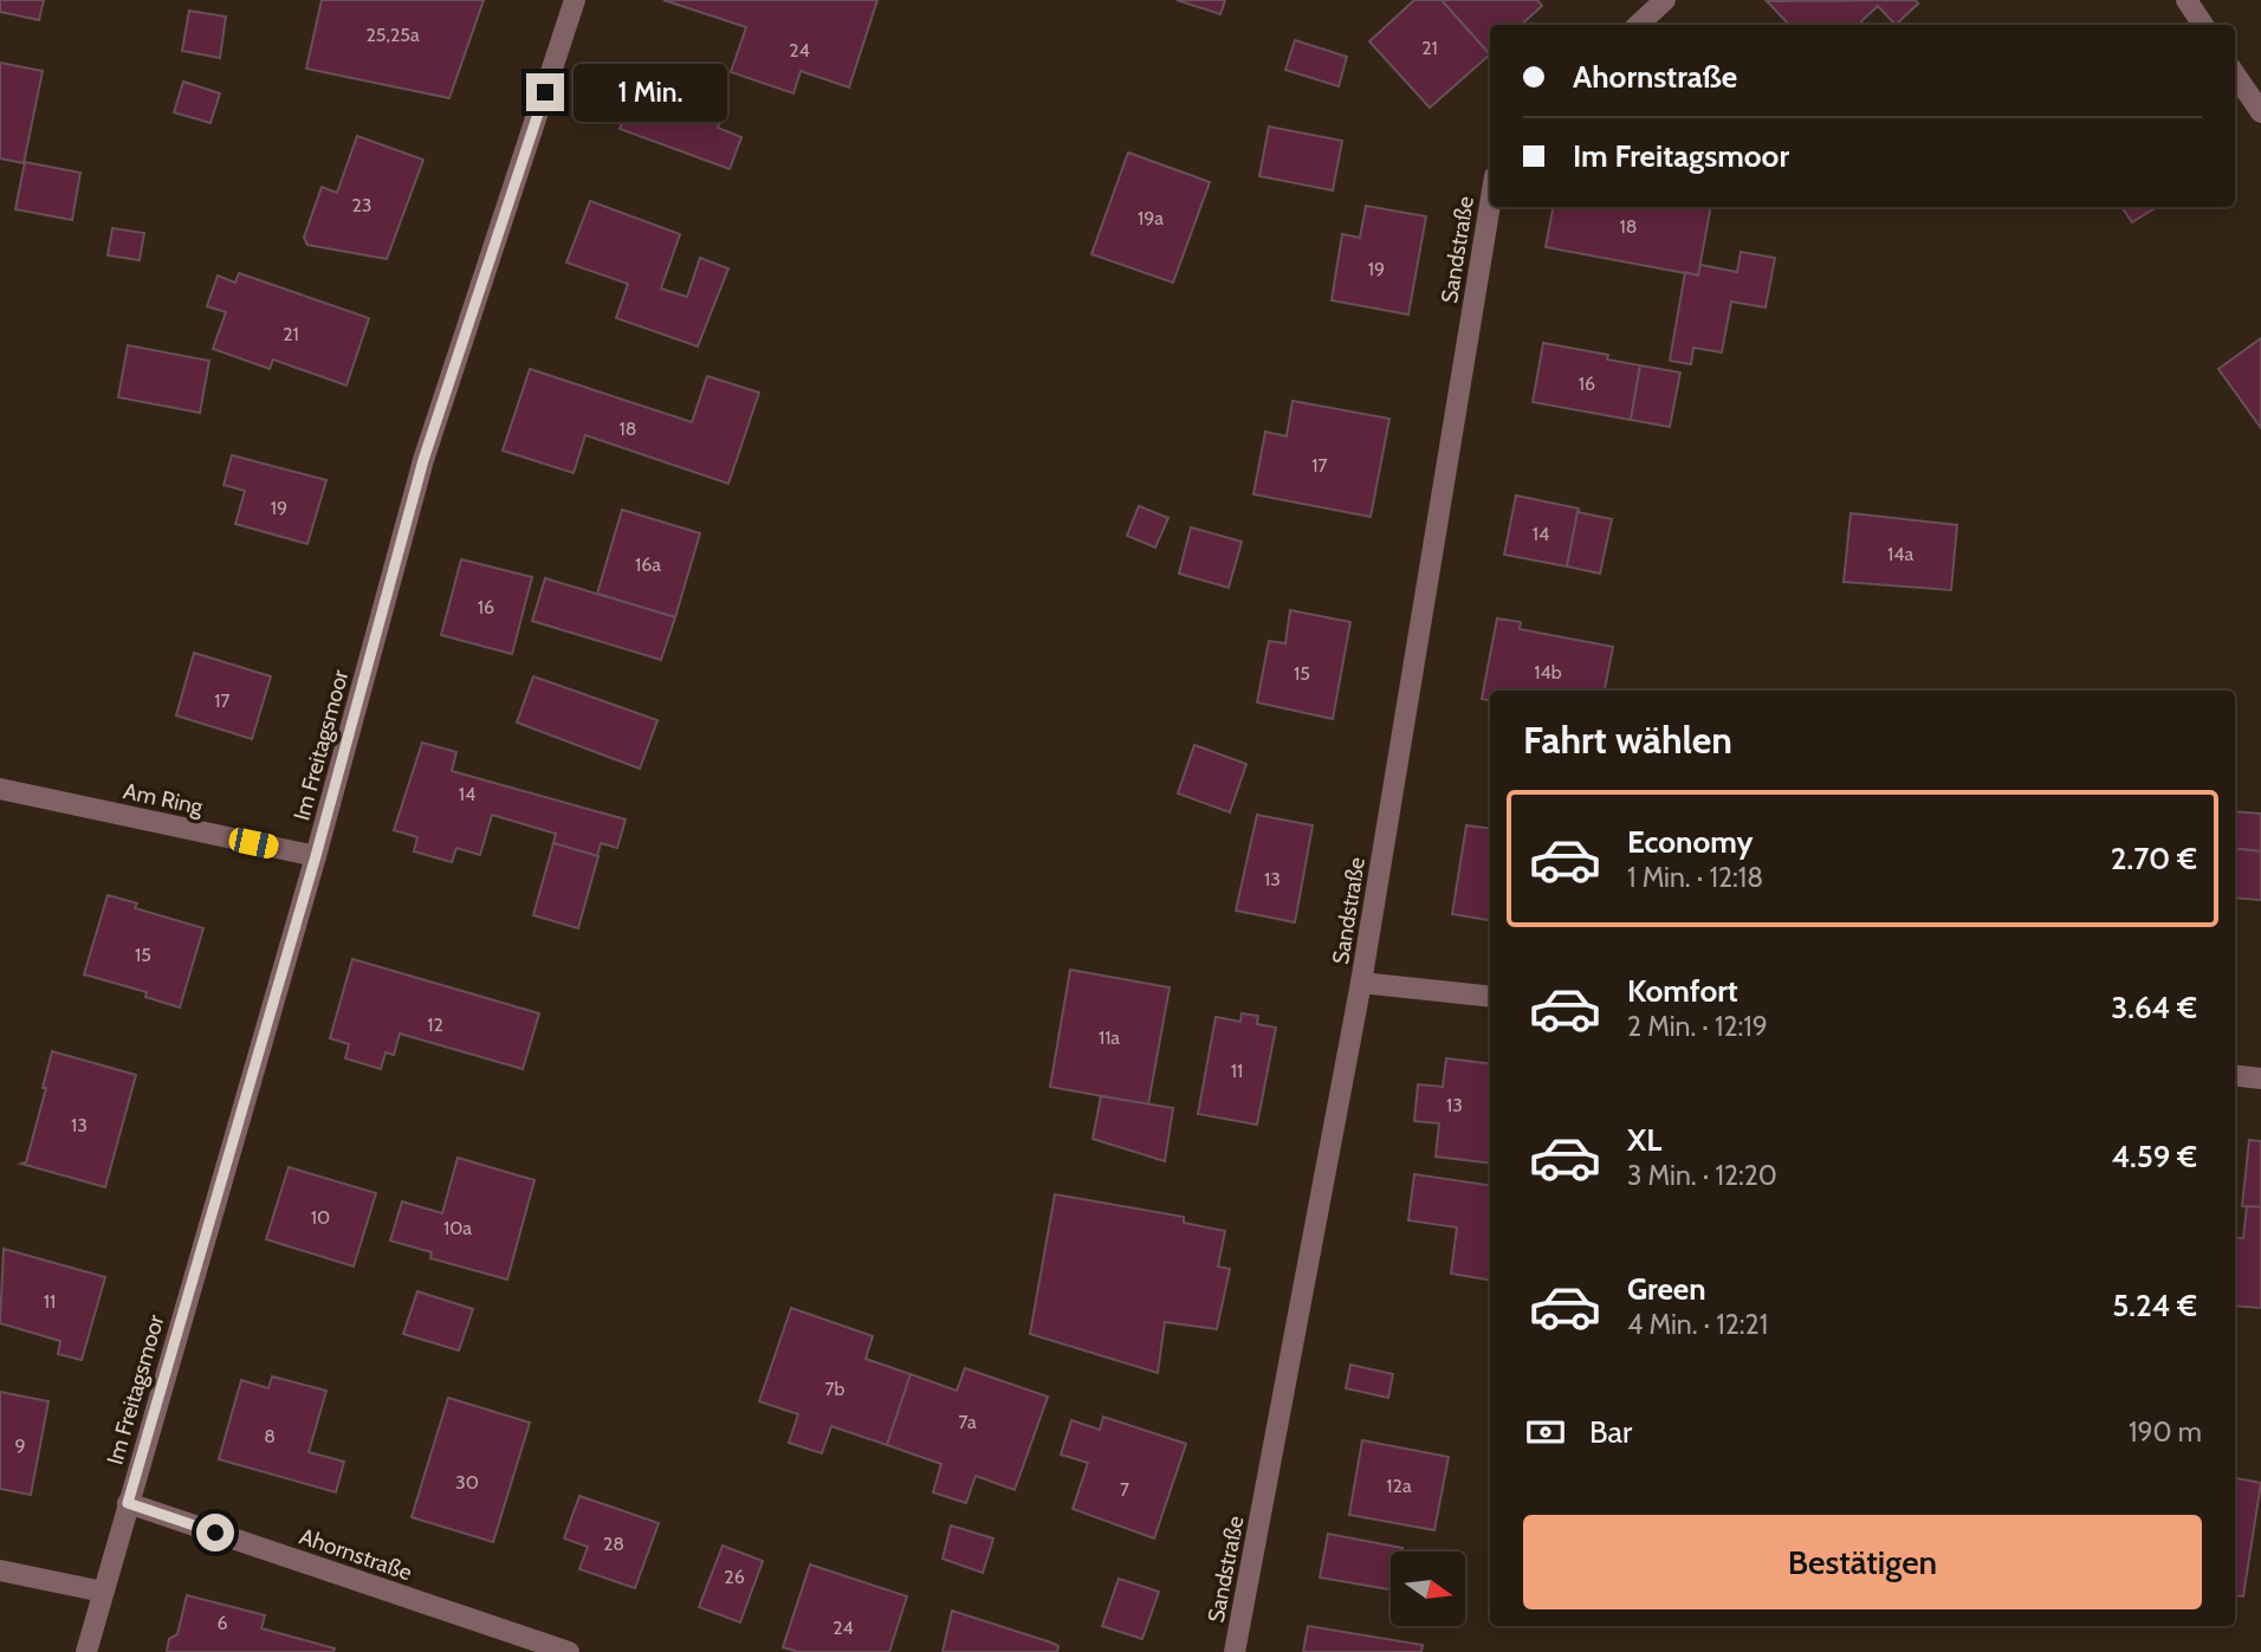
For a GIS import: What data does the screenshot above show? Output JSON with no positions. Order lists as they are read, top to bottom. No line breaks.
{"streets":{"street":["Sandstraße","Im Freitagsmoor","Am Ring","Ahornstraße"]},"crossings":[["Im Freitagsmoor","Am Ring"],["Im Freitagsmoor","Ahornstraße"]],"house_numbers":["25,25a","21","24","23","19a","18","19","21","16","18","17","19","14","14a","16a","16","14b","15","17","14","13","15","12","11a","11","13","13","10","10a","11","7b","7a","8","9","30","12a","7","28","26","6","24"],"north":"right","page":{"banner":["Ahornstraße","Im Freitagsmoor"],"bubble":"1 Min.","heading":"Fahrt wählen","list":[{"name":"Economy","note":"1 Min. · 12:18","value":"2.70 €"},{"name":"Komfort","note":"2 Min. · 12:19","value":"3.64 €"},{"name":"XL","note":"3 Min. · 12:20","value":"4.59 €"},{"name":"Green","note":"4 Min. · 12:21","value":"5.24 €"}],"pay":["Bar","190 m"],"buttons":"Bestätigen"}}
